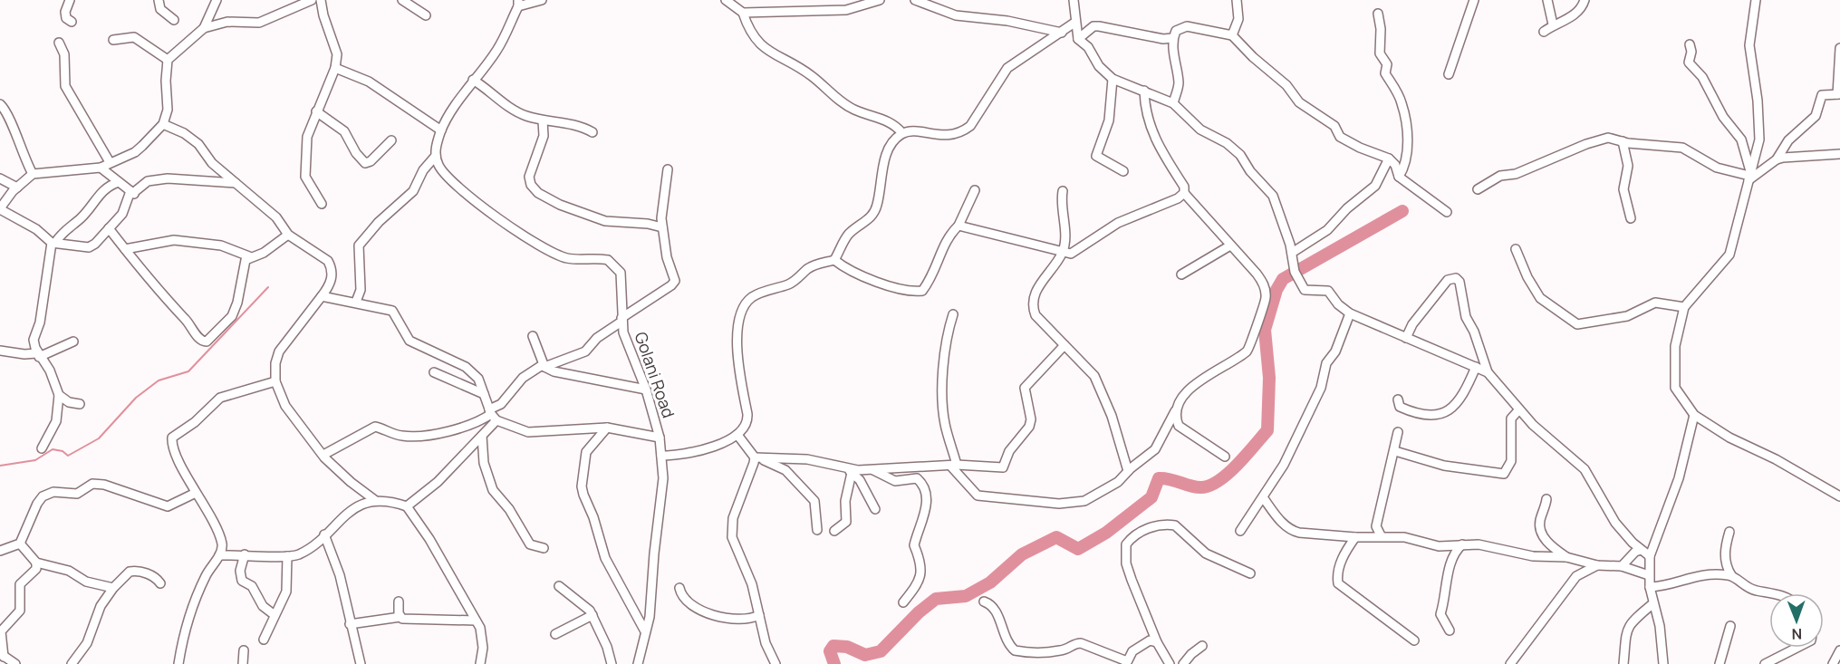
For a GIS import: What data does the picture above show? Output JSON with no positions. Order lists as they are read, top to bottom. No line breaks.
{"streets":{"street":["Golani Road"]},"north":"bottom"}
